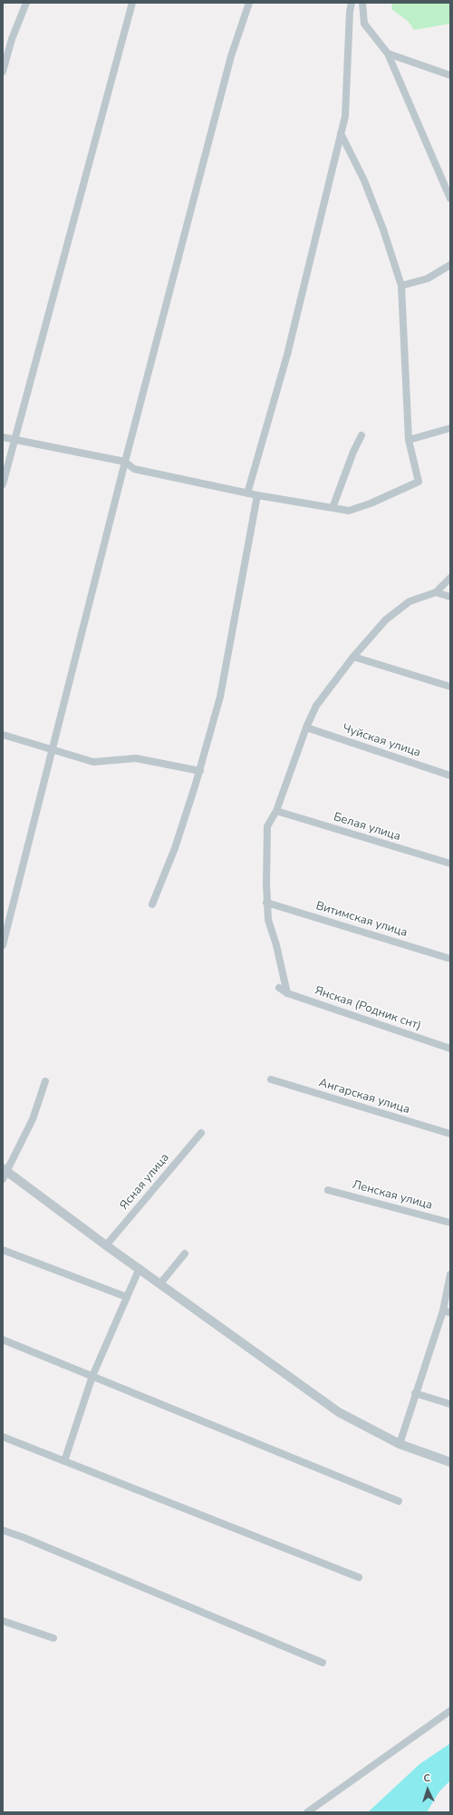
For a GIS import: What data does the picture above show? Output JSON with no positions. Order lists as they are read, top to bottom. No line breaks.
{"streets":{"street":["Чуйская улица","Белая улица","Витимская улица","Янская (Родник снт)","Ангарская улица","Ясная улица","Ленская улица"]},"north":"top"}
